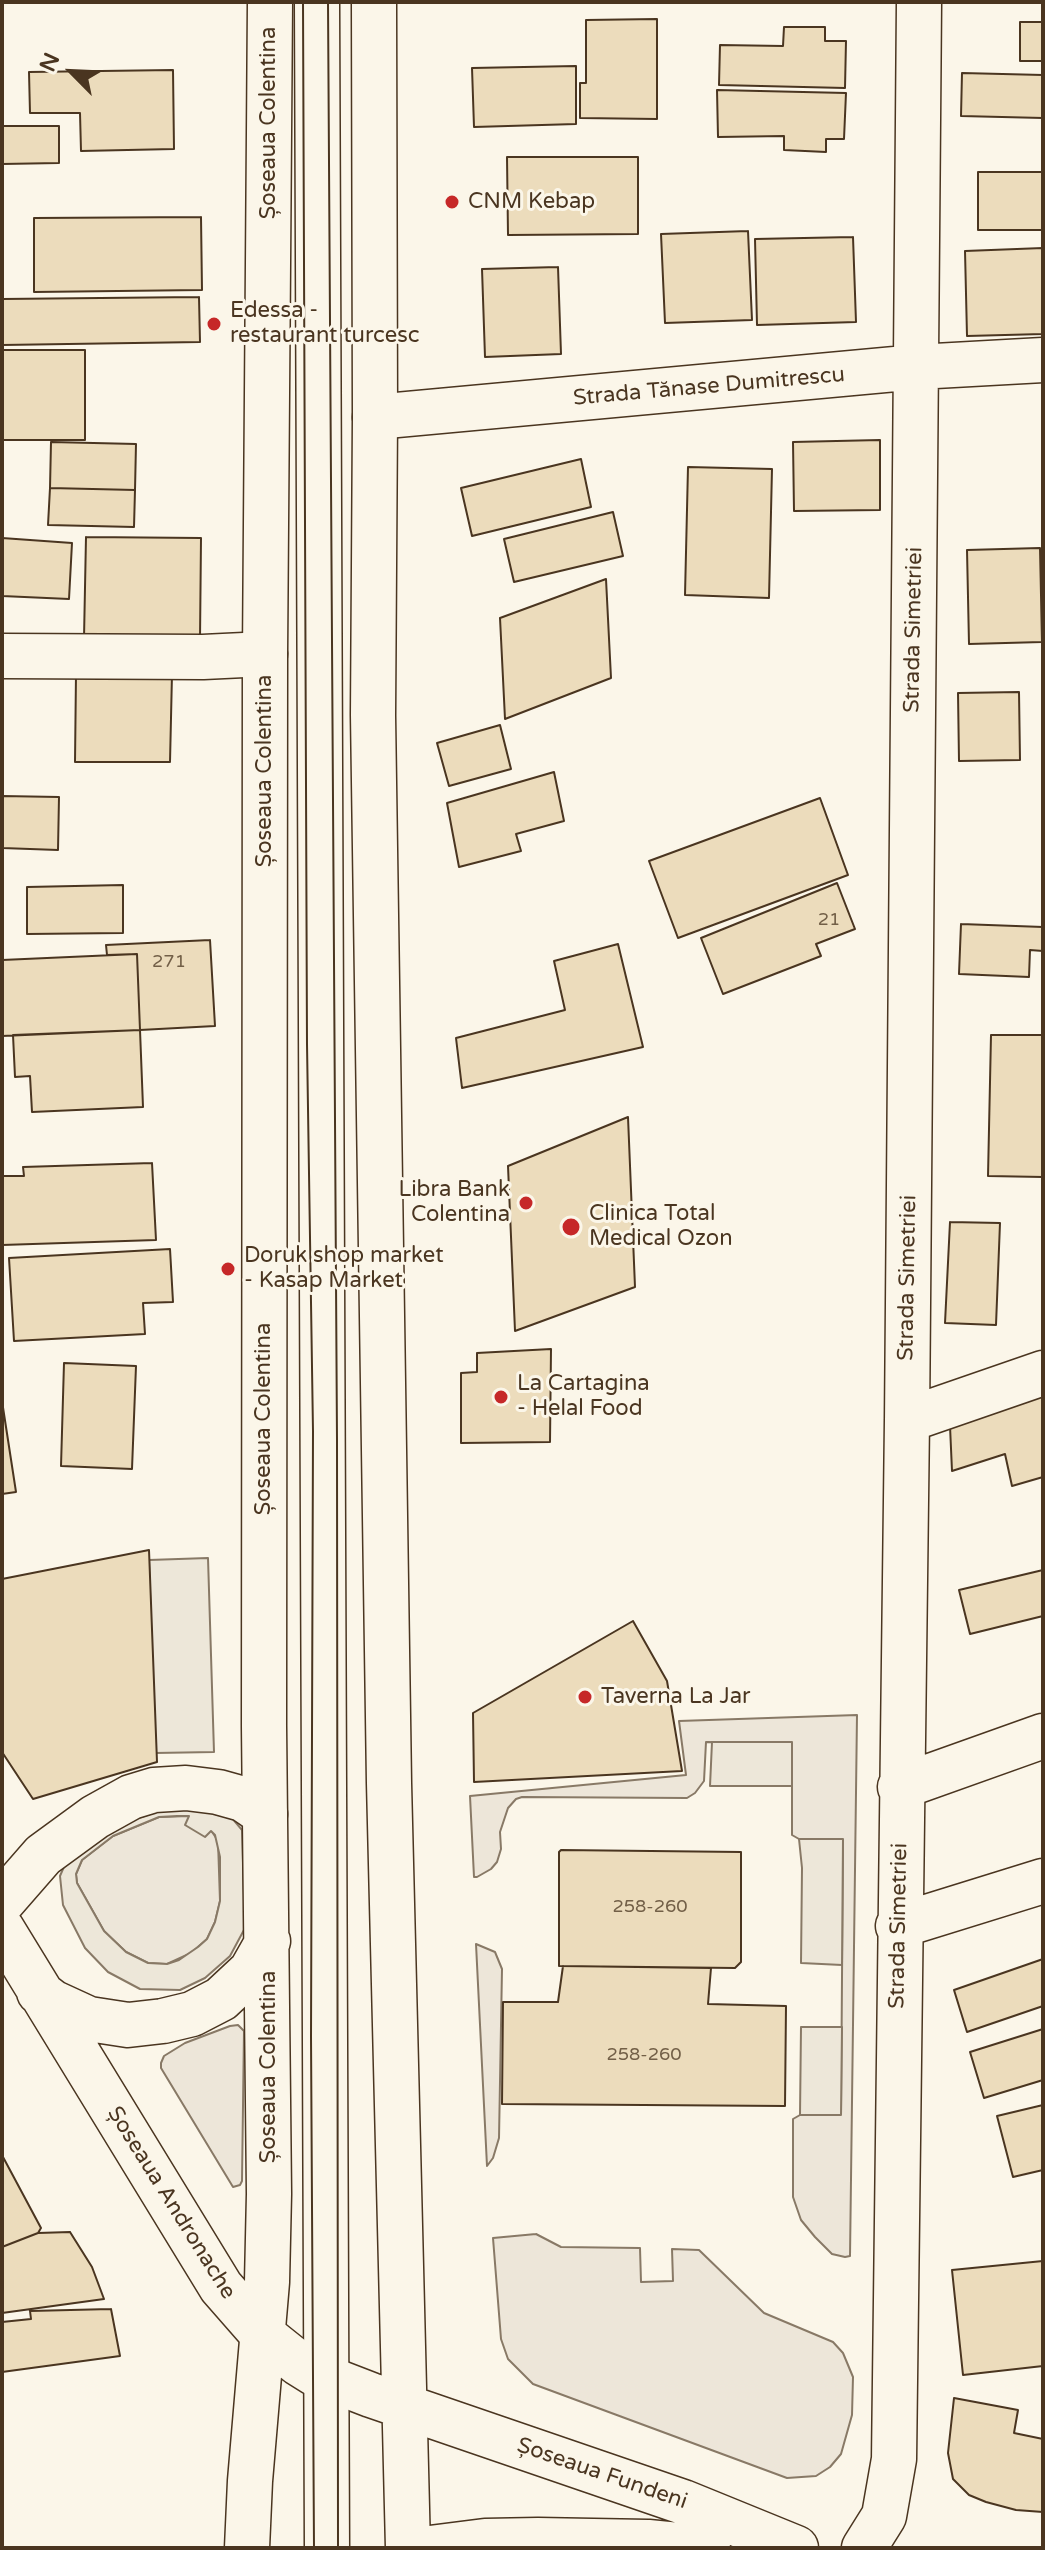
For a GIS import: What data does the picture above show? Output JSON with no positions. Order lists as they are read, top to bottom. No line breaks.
{"streets":{"main road":["Șoseaua Colentina","Strada Tănase Dumitrescu","Strada Simetriei","Șoseaua Andronache","Șoseaua Fundeni"]},"crossings":[["Șoseaua Colentina","Șoseaua Andronache"],["Strada Tănase Dumitrescu","Strada Simetriei"],["Șoseaua Andronache","Șoseaua Fundeni"]],"places":["CNM Kebap","Edessa - restaurant turcesc","Libra Bank Colentina","Clinica Total Medical Ozon","Doruk shop market - Kasap Market","La Cartagina - Helal Food","Taverna La Jar"],"house_numbers":["21","271","258-260","258-260"],"north":"top left"}
